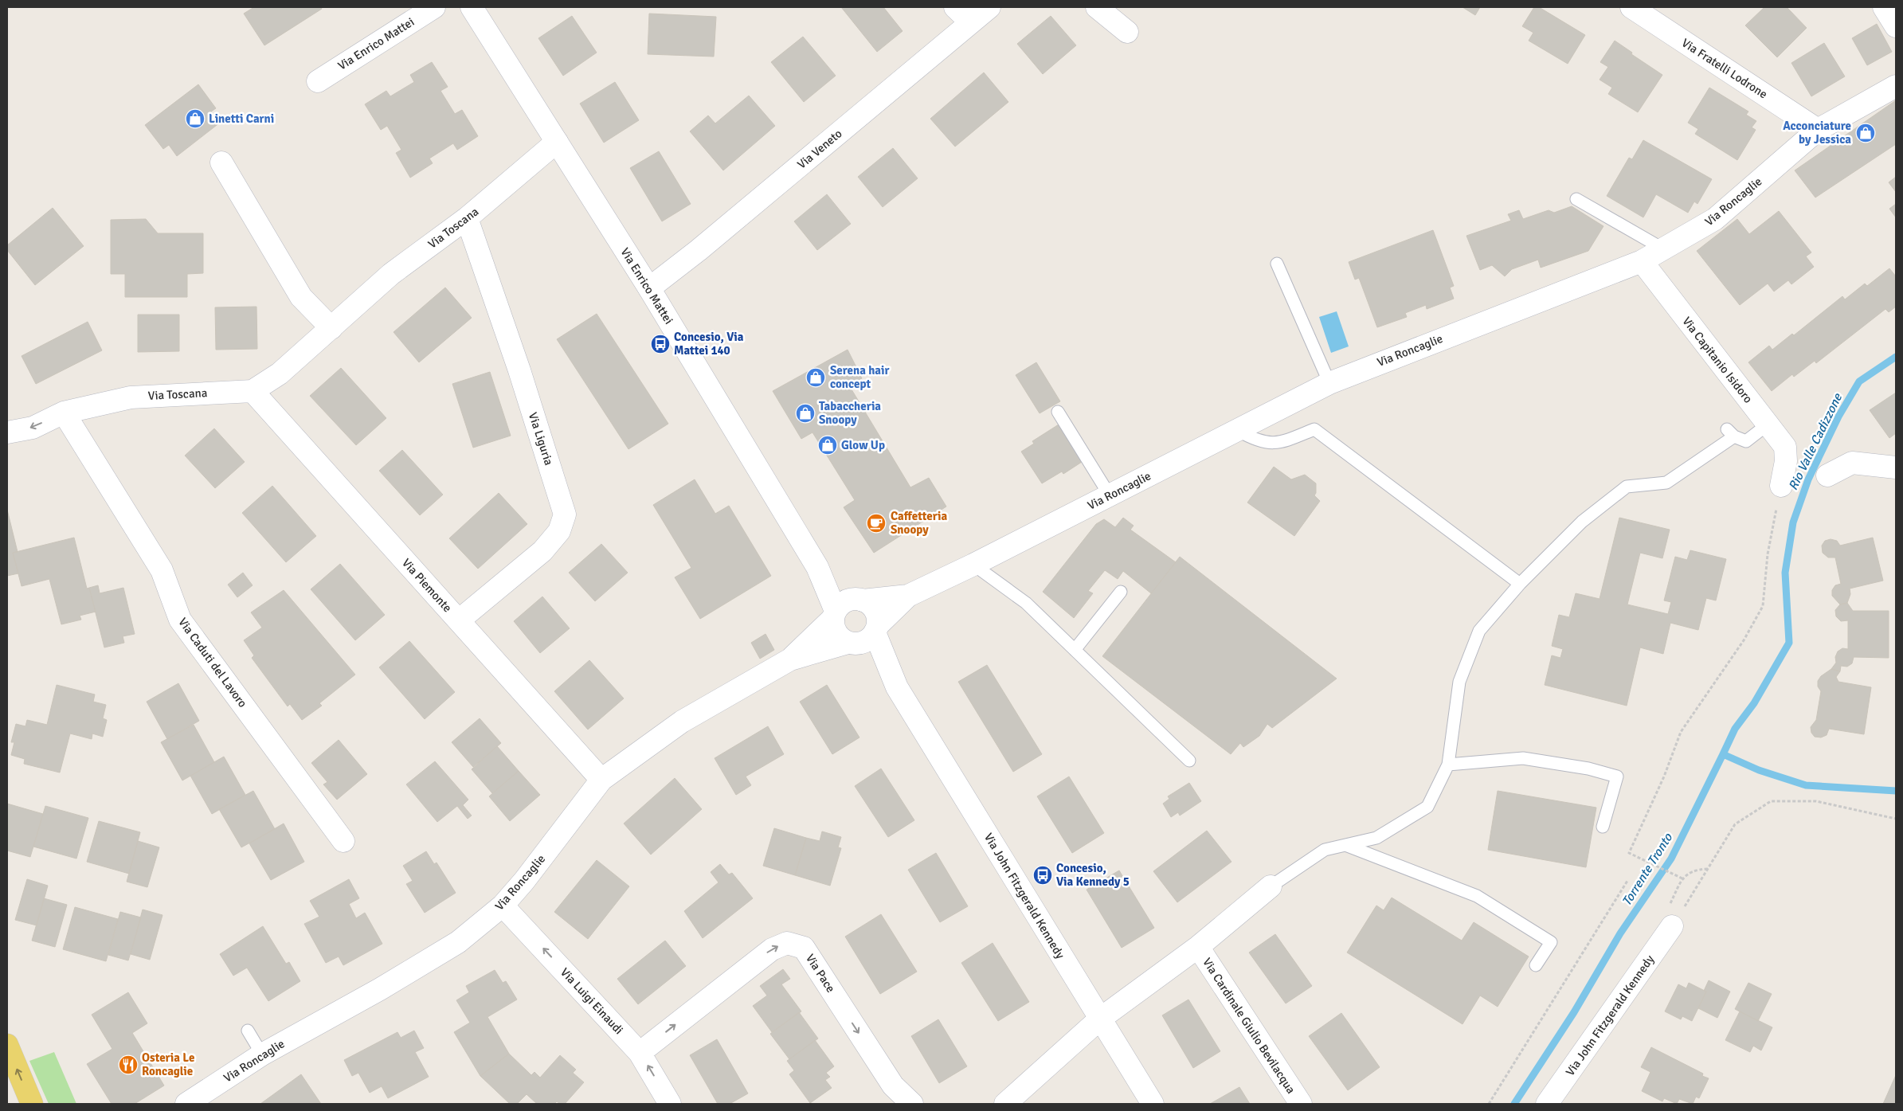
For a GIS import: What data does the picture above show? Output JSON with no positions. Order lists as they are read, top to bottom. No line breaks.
{"streets":{"street":["Via Enrico Mattei","Via Fratelli Lodrone","Via Veneto","Via Roncaglie","Via Toscana","Via Capitanio Isidoro","Via Liguria","Via Piemonte","Via Caduti del Lavoro","Via John Fitzgerald Kennedy","Via Pace","Via Luigi Einaudi","Via Cardinale Giulio Bevilacqua"]},"crossings":[["Via Enrico Mattei","Via Veneto"],["Via Enrico Mattei","Via Roncaglie"],["Via Enrico Mattei","Via Toscana"],["Via Enrico Mattei","Via John Fitzgerald Kennedy"],["Via Fratelli Lodrone","Via Roncaglie"],["Via Roncaglie","Via Capitanio Isidoro"],["Via Roncaglie","Via Piemonte"],["Via Roncaglie","Via John Fitzgerald Kennedy"],["Via Roncaglie","Via Luigi Einaudi"],["Via Toscana","Via Liguria"],["Via Toscana","Via Piemonte"],["Via Toscana","Via Caduti del Lavoro"],["Via Liguria","Via Piemonte"],["Via John Fitzgerald Kennedy","Via Cardinale Giulio Bevilacqua"],["Via Pace","Via Luigi Einaudi"]],"one_way":["Via Luigi Einaudi"],"water":["Rio Valle Cadizzone","Torrente Tronto"],"places":{"shop":["Linetti Carni","Acconciature by Jessica","Serena hair concept","Tabaccheria Snoopy","Glow Up"],"bus stop":["Concesio, Via Mattei 140","Concesio, Via Kennedy 5"],"cafe":["Caffetteria Snoopy"],"restaurant":["Osteria Le Roncaglie"]}}
